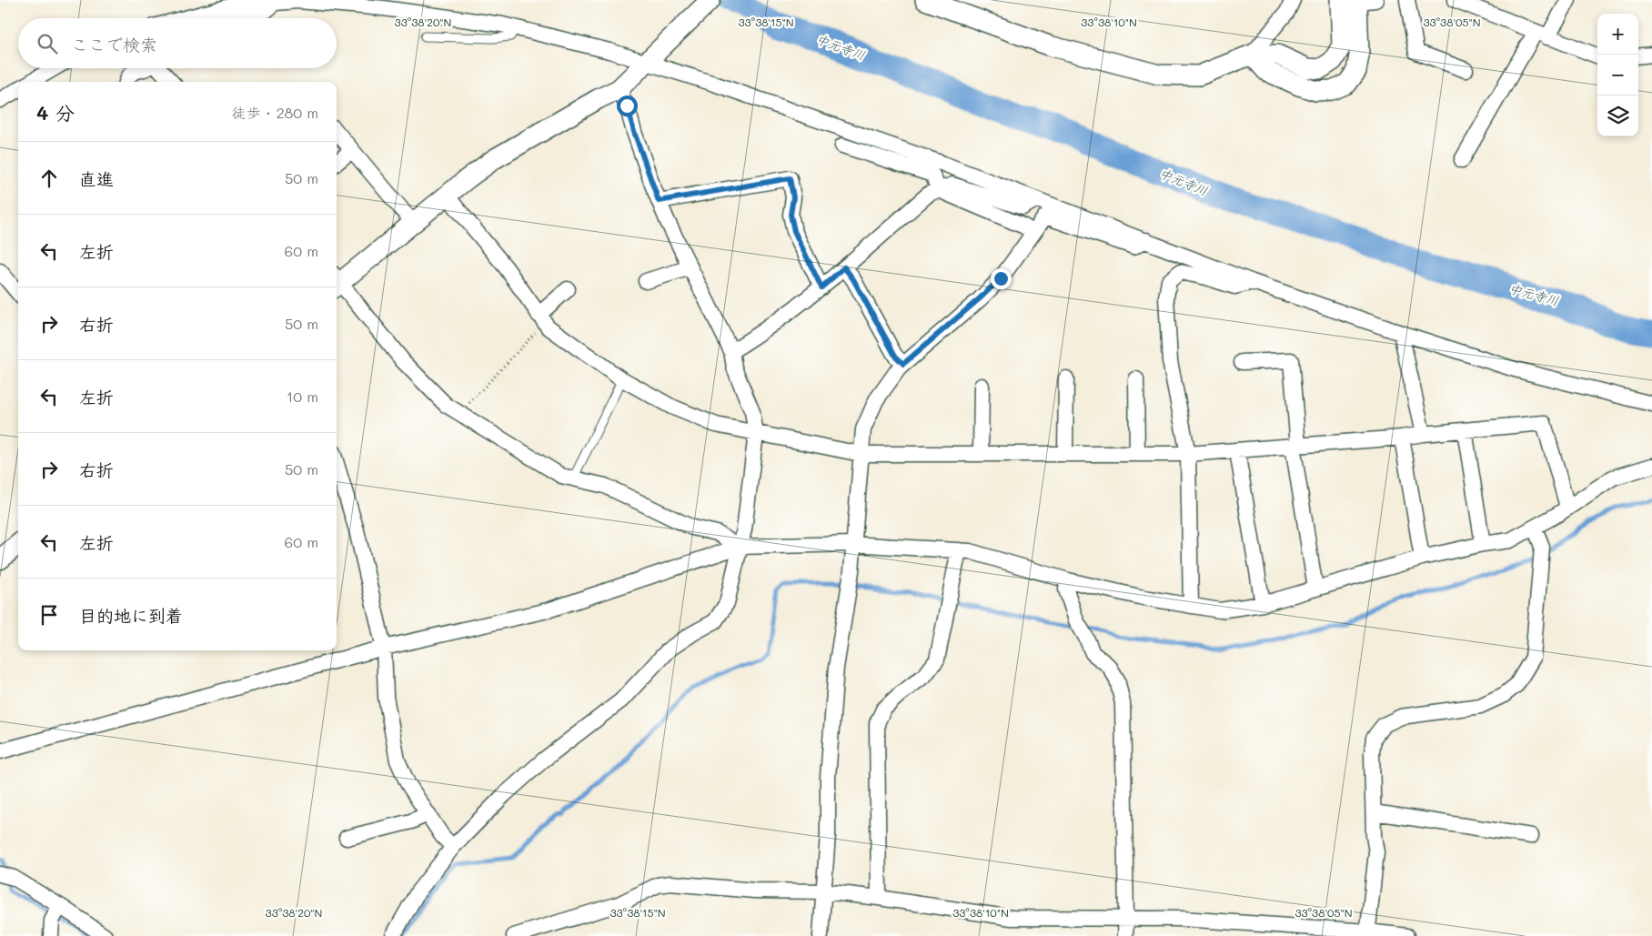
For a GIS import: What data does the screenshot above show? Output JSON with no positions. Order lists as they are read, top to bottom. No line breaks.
{"water":["中元寺川"],"page":{"map_buttons":["+","−"],"search":"ここで検索","heading":["4 分","徒歩 · 280 m"],"list":[["直進","50 m"],["左折","60 m"],["右折","50 m"],["左折","10 m"],["右折","50 m"],["左折","60 m"],"目的地に到着"]},"coordinates":["33°38'20\"N","33°38'15\"N","33°38'10\"N","33°38'05\"N"]}
